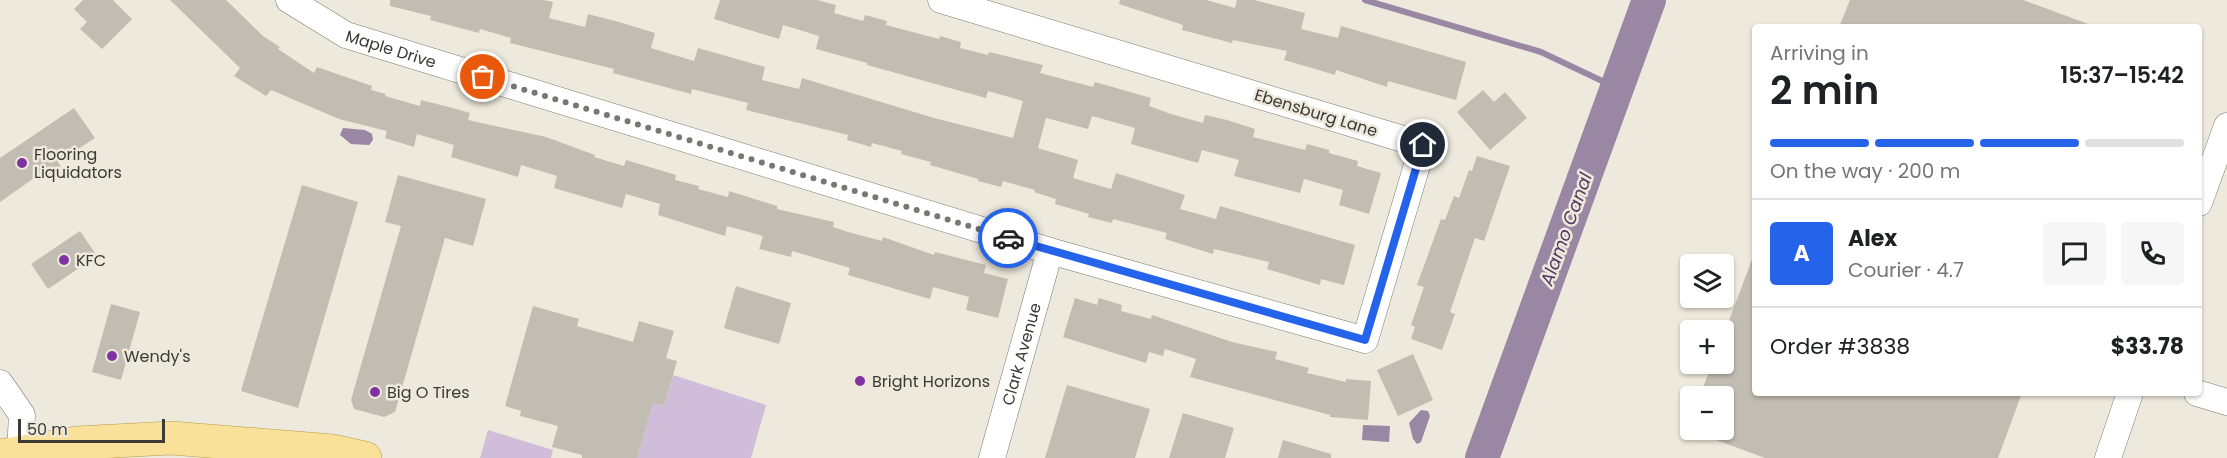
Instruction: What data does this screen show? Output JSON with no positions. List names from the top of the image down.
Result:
{
  "streets": {
    "street": ["Maple Drive", "Ebensburg Lane", "Clark Avenue"]
  },
  "crossings": [
    ["Maple Drive", "Ebensburg Lane"],
    ["Maple Drive", "Clark Avenue"],
    ["Ebensburg Lane", "Clark Avenue"]
  ],
  "water": ["Alamo Canal"],
  "places": [
    "Flooring Liquidators",
    "KFC",
    "Wendy's",
    "Bright Horizons",
    "Big O Tires"
  ],
  "scale_bar": "50 m",
  "page": {
    "heading": ["2 min", "Arriving in", "15:37–15:42"],
    "panel": [
      "Alex",
      "Courier · 4.7",
      "Order #3838",
      "$33.78"
    ],
    "bar": "On the way · 200 m",
    "round": "A",
    "map_buttons": ["+", "−"],
    "scale": "50 m"
  }
}
